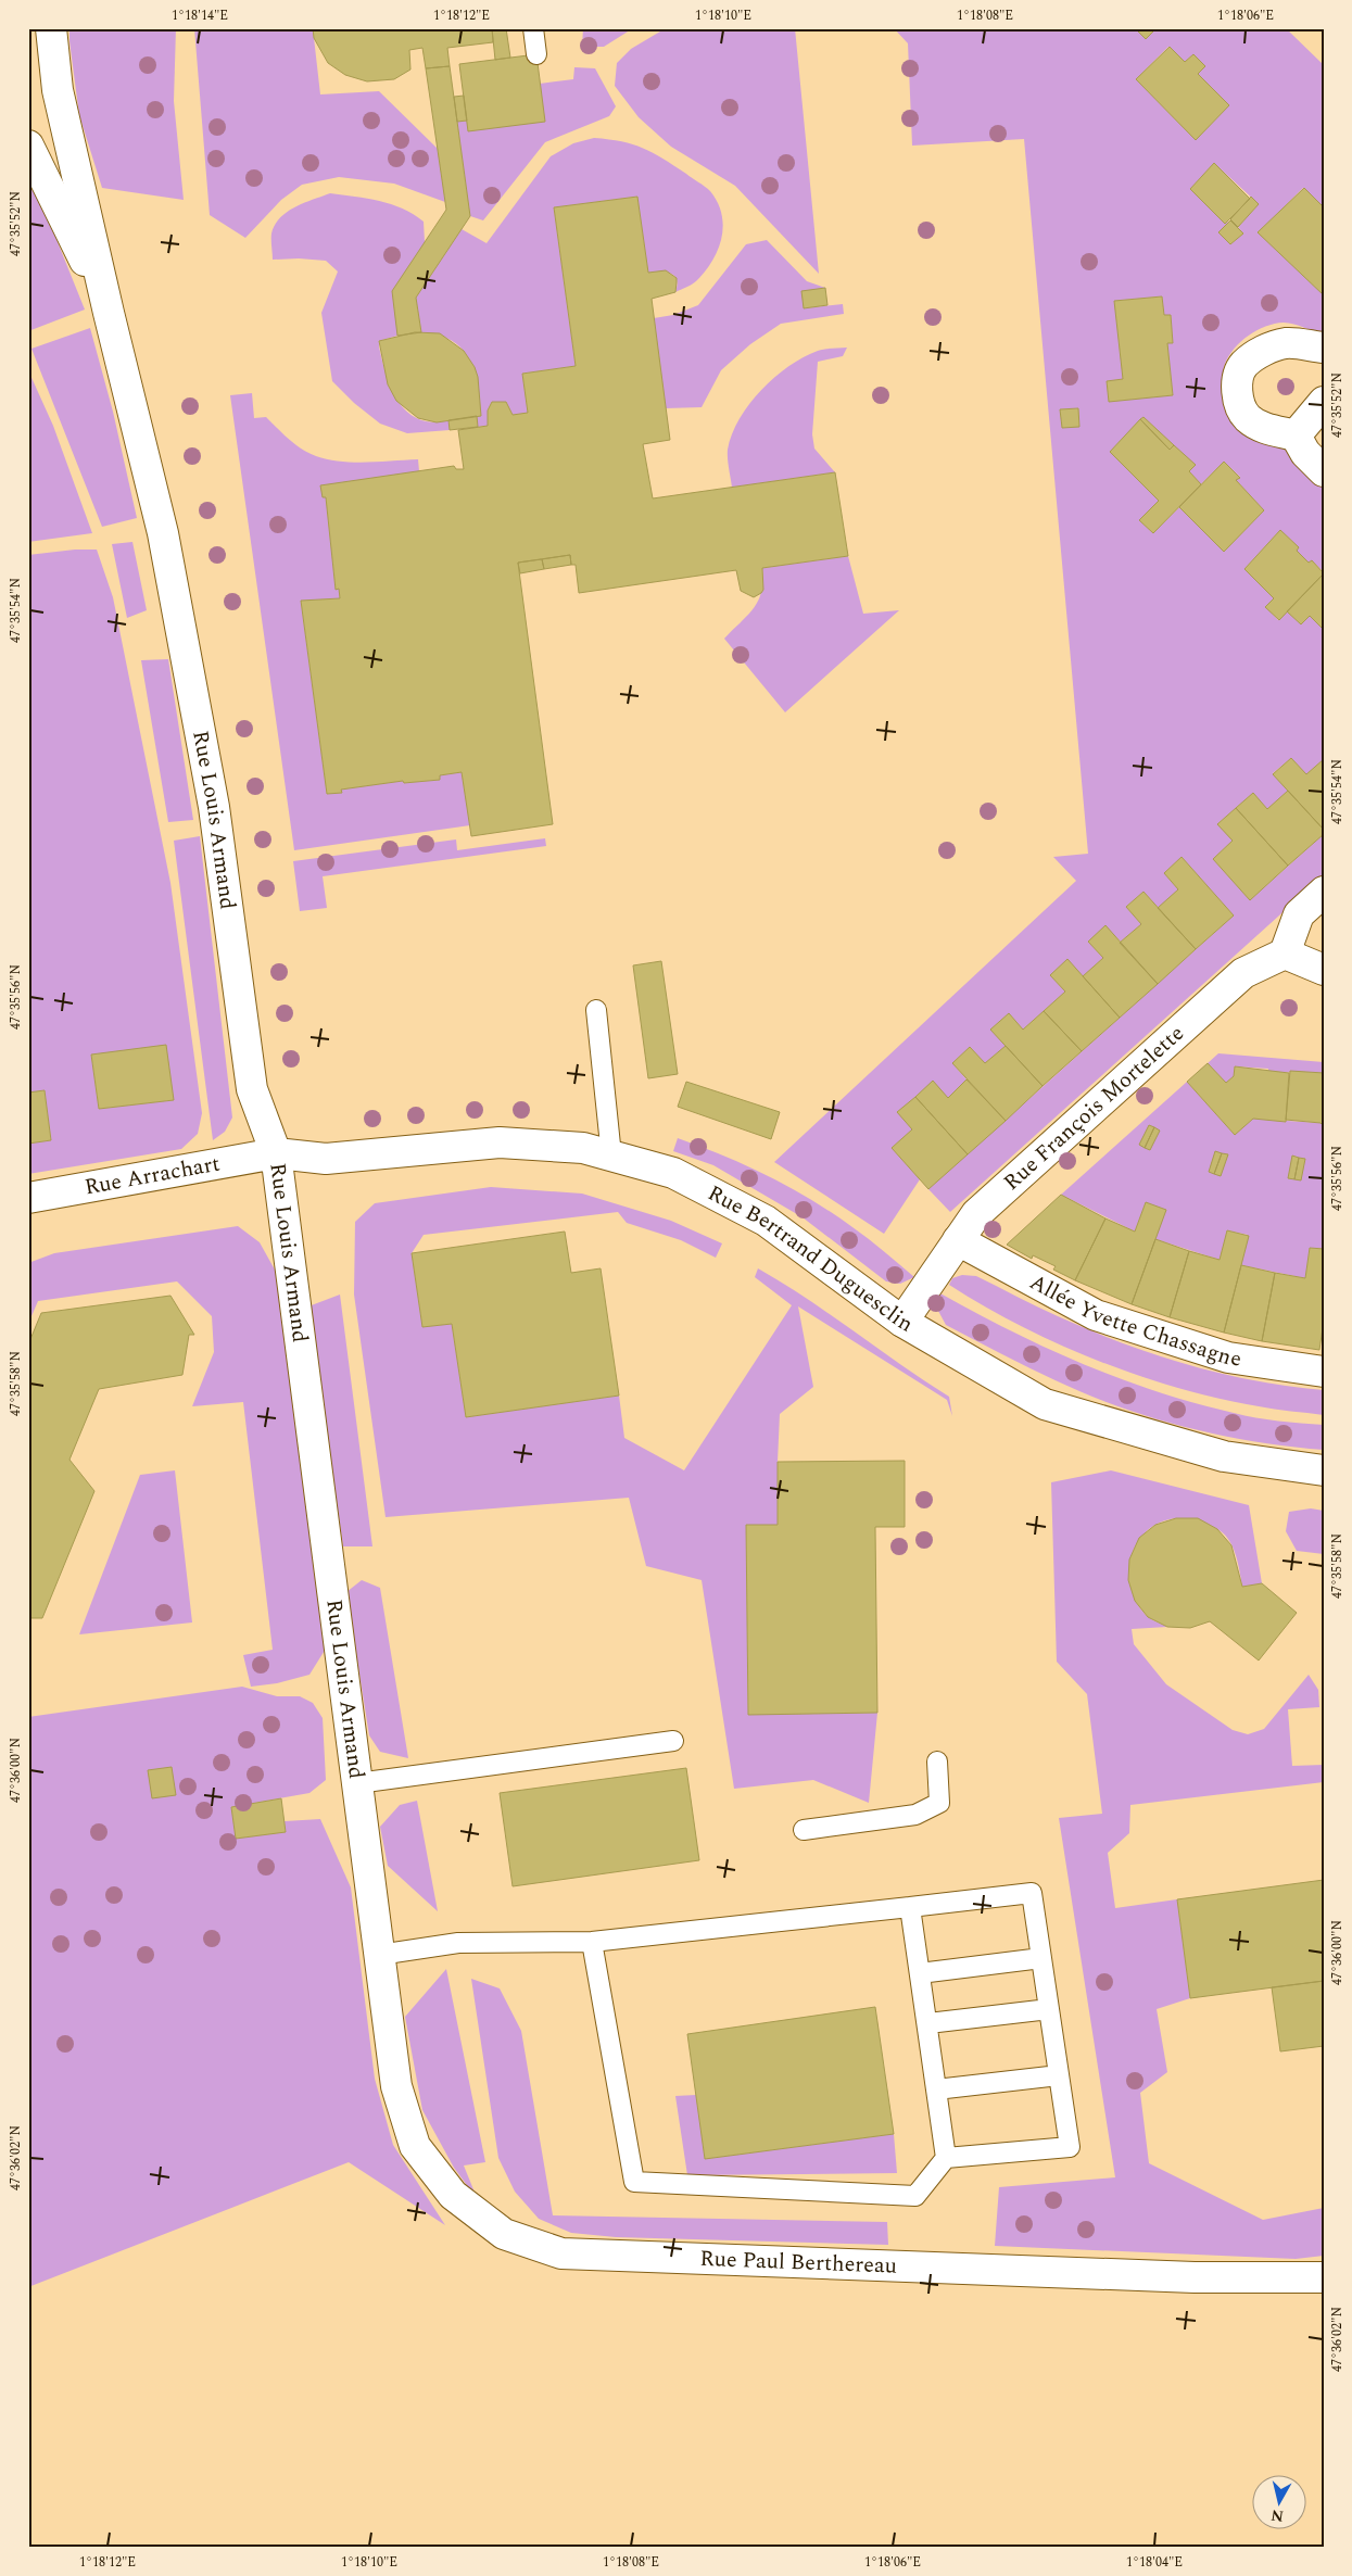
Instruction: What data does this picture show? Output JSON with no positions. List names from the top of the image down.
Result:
{
  "streets": {
    "street": [
      "Rue Louis Armand",
      "Rue François Mortelette",
      "Rue Arrachart",
      "Rue Bertrand Duguesclin",
      "Allée Yvette Chassagne",
      "Rue Paul Berthereau"
    ]
  },
  "crossings": [
    ["Rue Louis Armand", "Rue Arrachart"],
    ["Rue Louis Armand", "Rue Bertrand Duguesclin"],
    ["Rue Louis Armand", "Rue Paul Berthereau"],
    ["Rue François Mortelette", "Rue Bertrand Duguesclin"],
    ["Rue François Mortelette", "Allée Yvette Chassagne"],
    ["Rue Arrachart", "Rue Bertrand Duguesclin"]
  ],
  "north": "bottom",
  "coordinates": [
    "1°18'14\"E",
    "1°18'12\"E",
    "1°18'10\"E",
    "1°18'08\"E",
    "1°18'06\"E",
    "47°35'52\"N",
    "47°35'54\"N",
    "47°35'56\"N",
    "47°35'58\"N",
    "47°36'00\"N",
    "47°36'02\"N",
    "1°18'04\"E"
  ]
}
